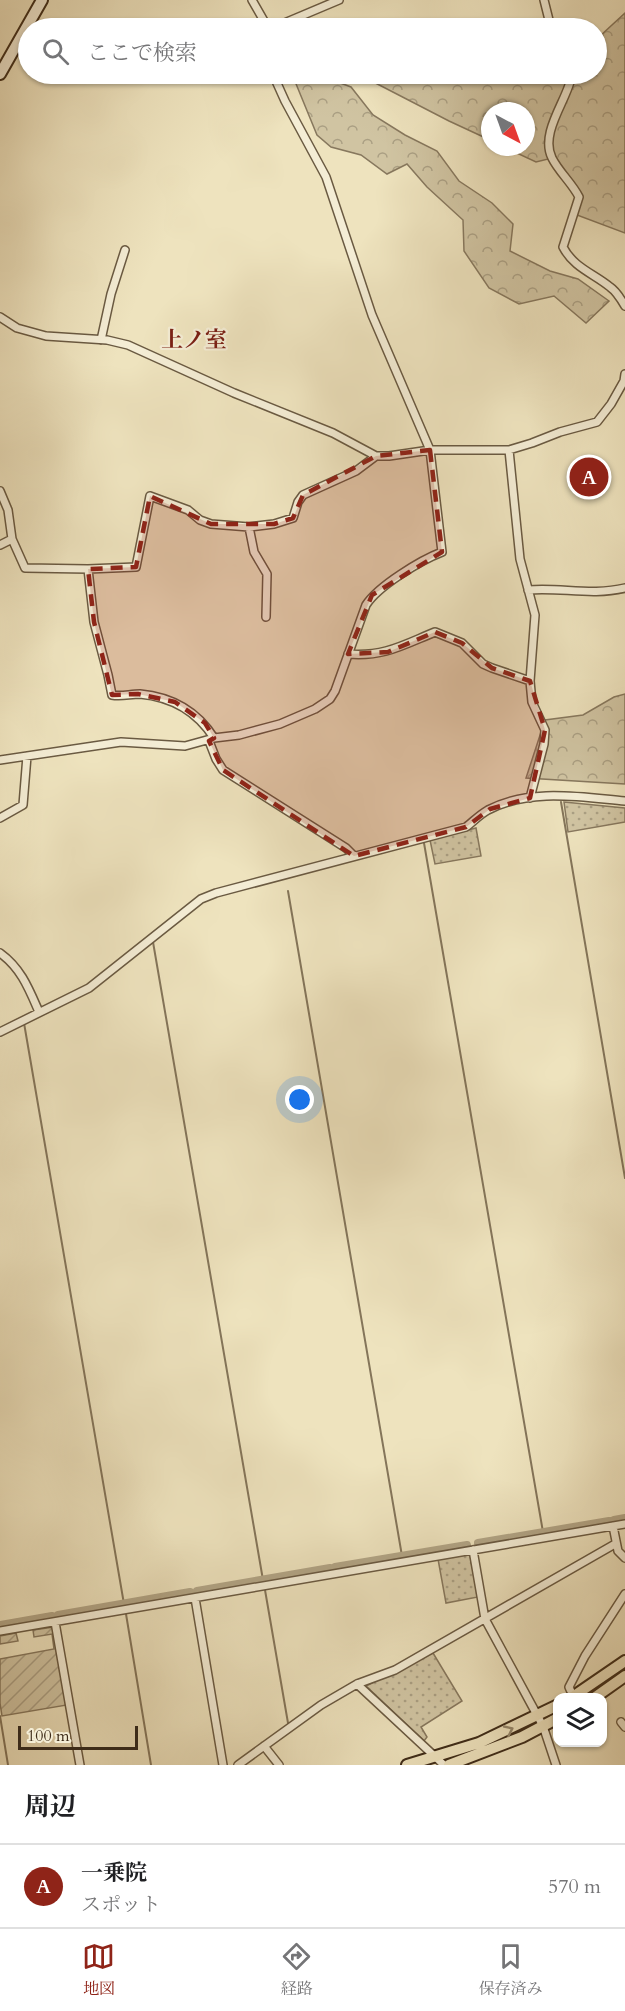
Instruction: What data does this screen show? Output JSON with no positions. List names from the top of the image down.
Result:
{
  "districts": ["上ノ室"],
  "scale_bar": "100 m",
  "north": "bottom right",
  "page": {
    "search": "ここで検索",
    "pins": "A",
    "scale": "100 m",
    "heading": "周辺",
    "list": [
      {
        "mark": "A",
        "name": "一乗院",
        "note": "スポット",
        "value": "570 m"
      }
    ],
    "nav": ["地図", "経路", "保存済み"]
  }
}
